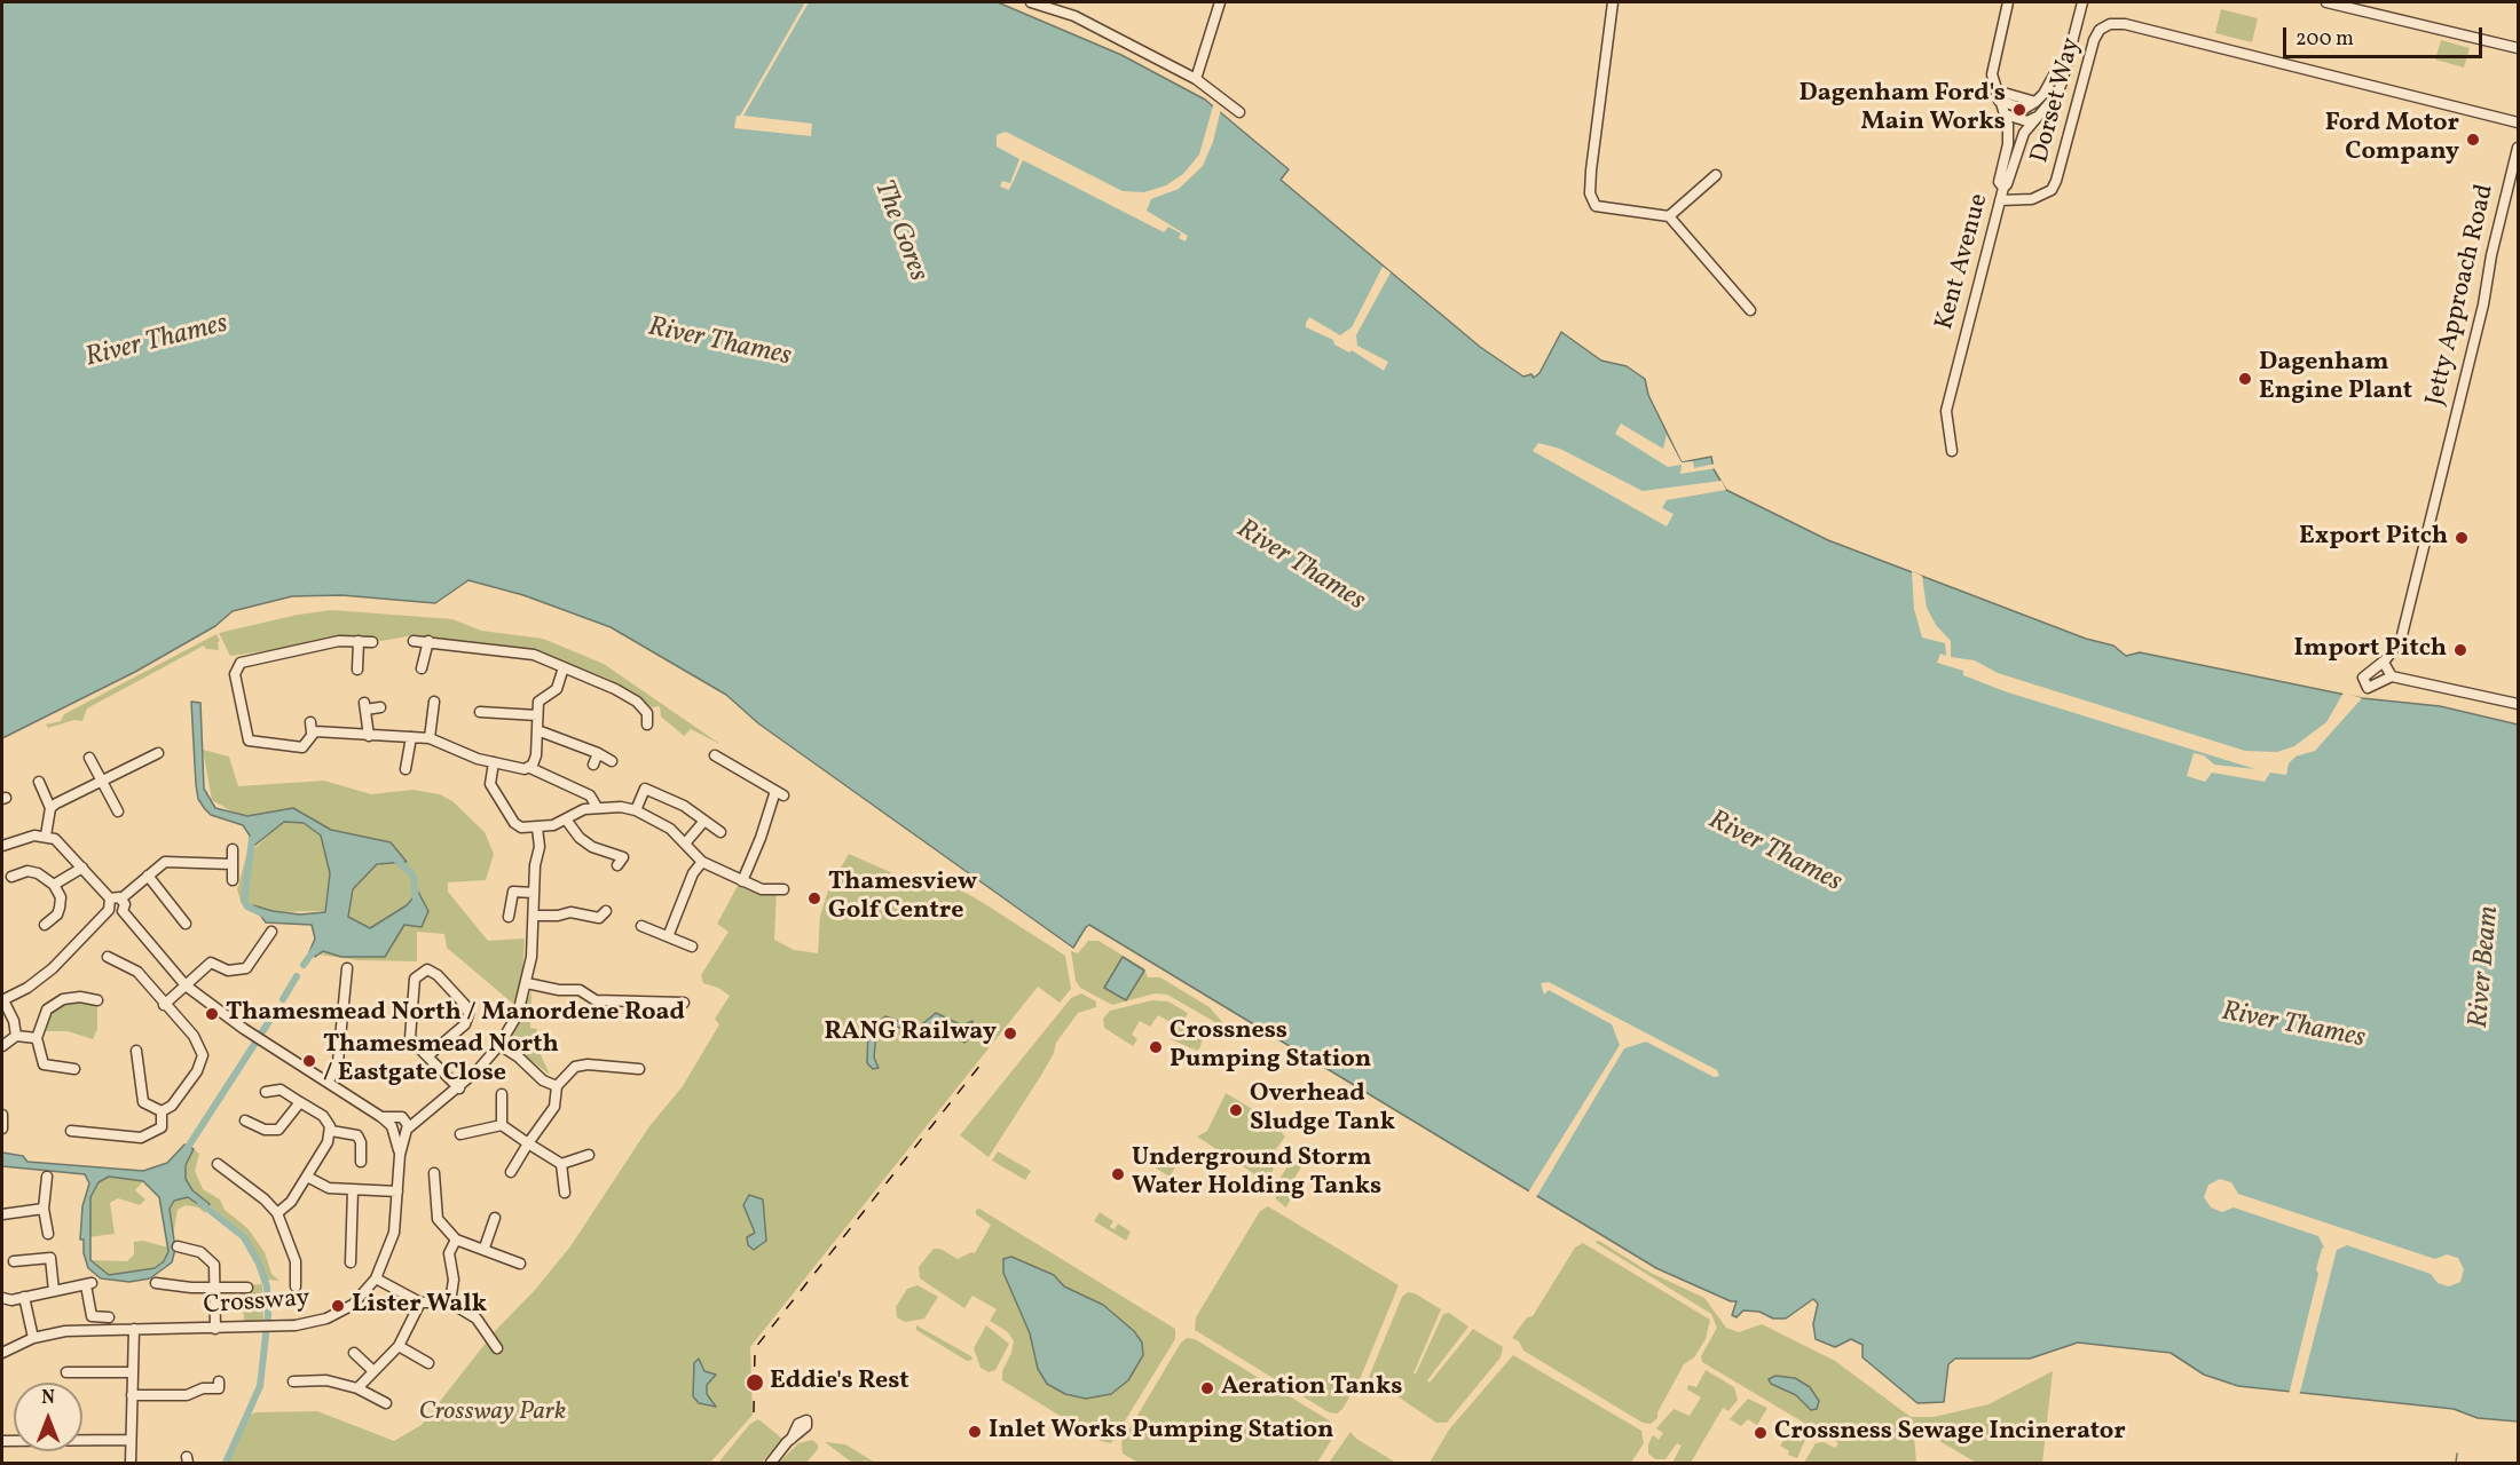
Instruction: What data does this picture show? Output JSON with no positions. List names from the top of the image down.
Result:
{
  "streets": {
    "street": [
      "Dorset Way",
      "Kent Avenue",
      "Jetty Approach Road",
      "Crossway"
    ]
  },
  "crossings": [
    ["Dorset Way", "Kent Avenue"]
  ],
  "water": ["The Gores", "River Thames", "River Beam"],
  "parks": ["Crossway Park"],
  "places": [
    "Dagenham Ford's Main Works",
    "Ford Motor Company",
    "Dagenham Engine Plant",
    "Export Pitch",
    "Import Pitch",
    "Thamesview Golf Centre",
    "Thamesmead North / Manordene Road",
    "RANG Railway",
    "Crossness Pumping Station",
    "Thamesmead North / Eastgate Close",
    "Overhead Sludge Tank",
    "Underground Storm Water Holding Tanks",
    "Lister Walk",
    "Eddie's Rest",
    "Aeration Tanks",
    "Inlet Works Pumping Station",
    "Crossness Sewage Incinerator"
  ],
  "scale_bar": "200 m",
  "north": "top"
}
